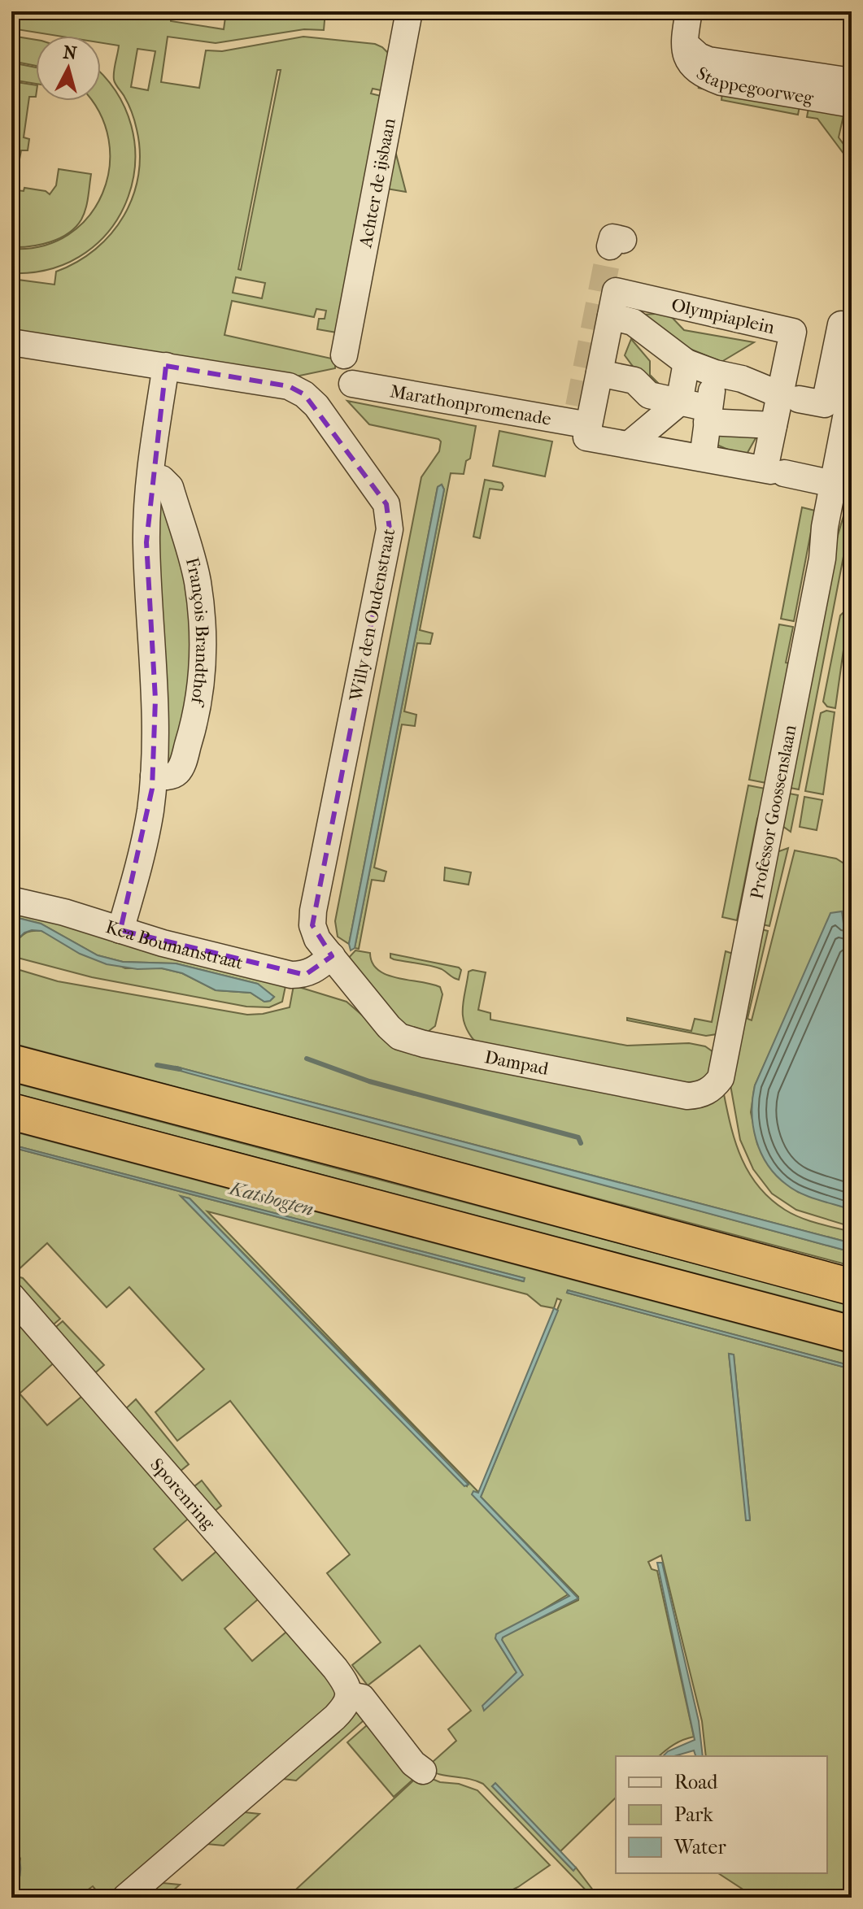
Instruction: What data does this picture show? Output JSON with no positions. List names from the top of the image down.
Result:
{
  "streets": {
    "street": [
      "Stappegoorweg",
      "Achter de ijsbaan",
      "Olympiaplein",
      "Marathonpromenade",
      "Willy den Oudenstraat",
      "François Brandthof",
      "Professor Goossenslaan",
      "Kea Boumanstraat",
      "Dampad",
      "Sporenring"
    ]
  },
  "crossings": [
    ["Olympiaplein", "Marathonpromenade"],
    ["Willy den Oudenstraat", "Kea Boumanstraat"],
    ["Willy den Oudenstraat", "Dampad"],
    ["Professor Goossenslaan", "Dampad"],
    ["Kea Boumanstraat", "Dampad"]
  ],
  "water": ["Katsbogten"],
  "legend": ["Road", "Park", "Water"],
  "north": "top"
}
